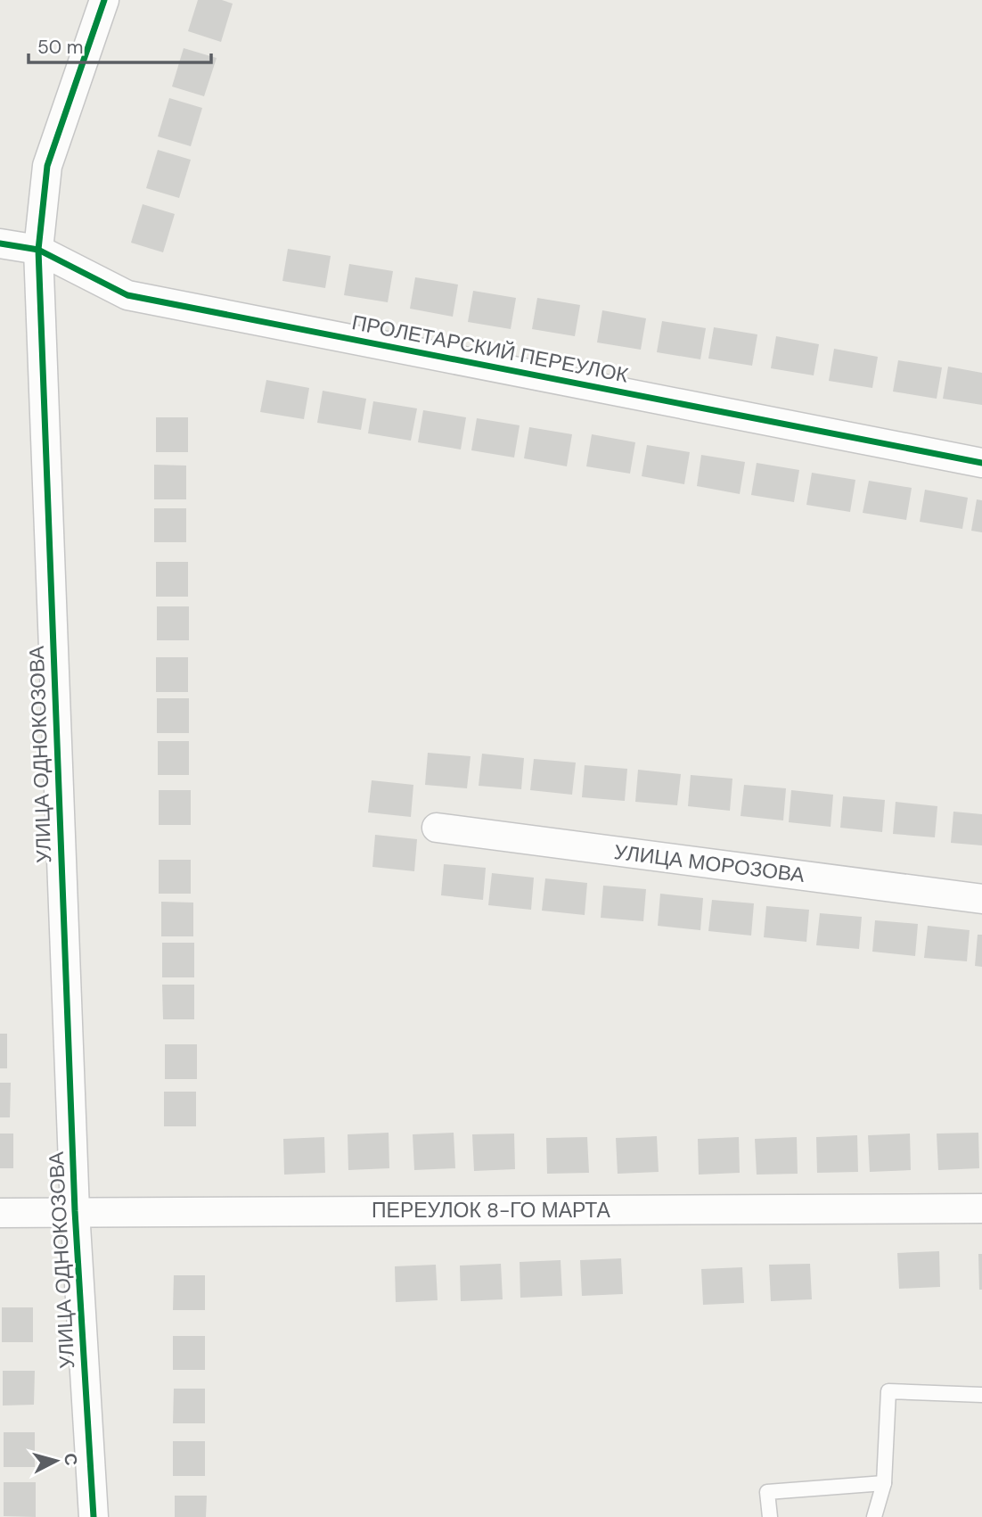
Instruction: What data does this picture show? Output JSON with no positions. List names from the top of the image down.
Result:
{
  "streets": {
    "street": [
      "ПРОЛЕТАРСКИЙ ПЕРЕУЛОК",
      "УЛИЦА ОДНОКОЗОВА",
      "УЛИЦА МОРОЗОВА",
      "ПЕРЕУЛОК 8-ГО МАРТА"
    ]
  },
  "crossings": [
    ["ПРОЛЕТАРСКИЙ ПЕРЕУЛОК", "УЛИЦА ОДНОКОЗОВА"],
    ["УЛИЦА ОДНОКОЗОВА", "ПЕРЕУЛОК 8-ГО МАРТА"]
  ],
  "scale_bar": "50 m",
  "north": "right"
}
